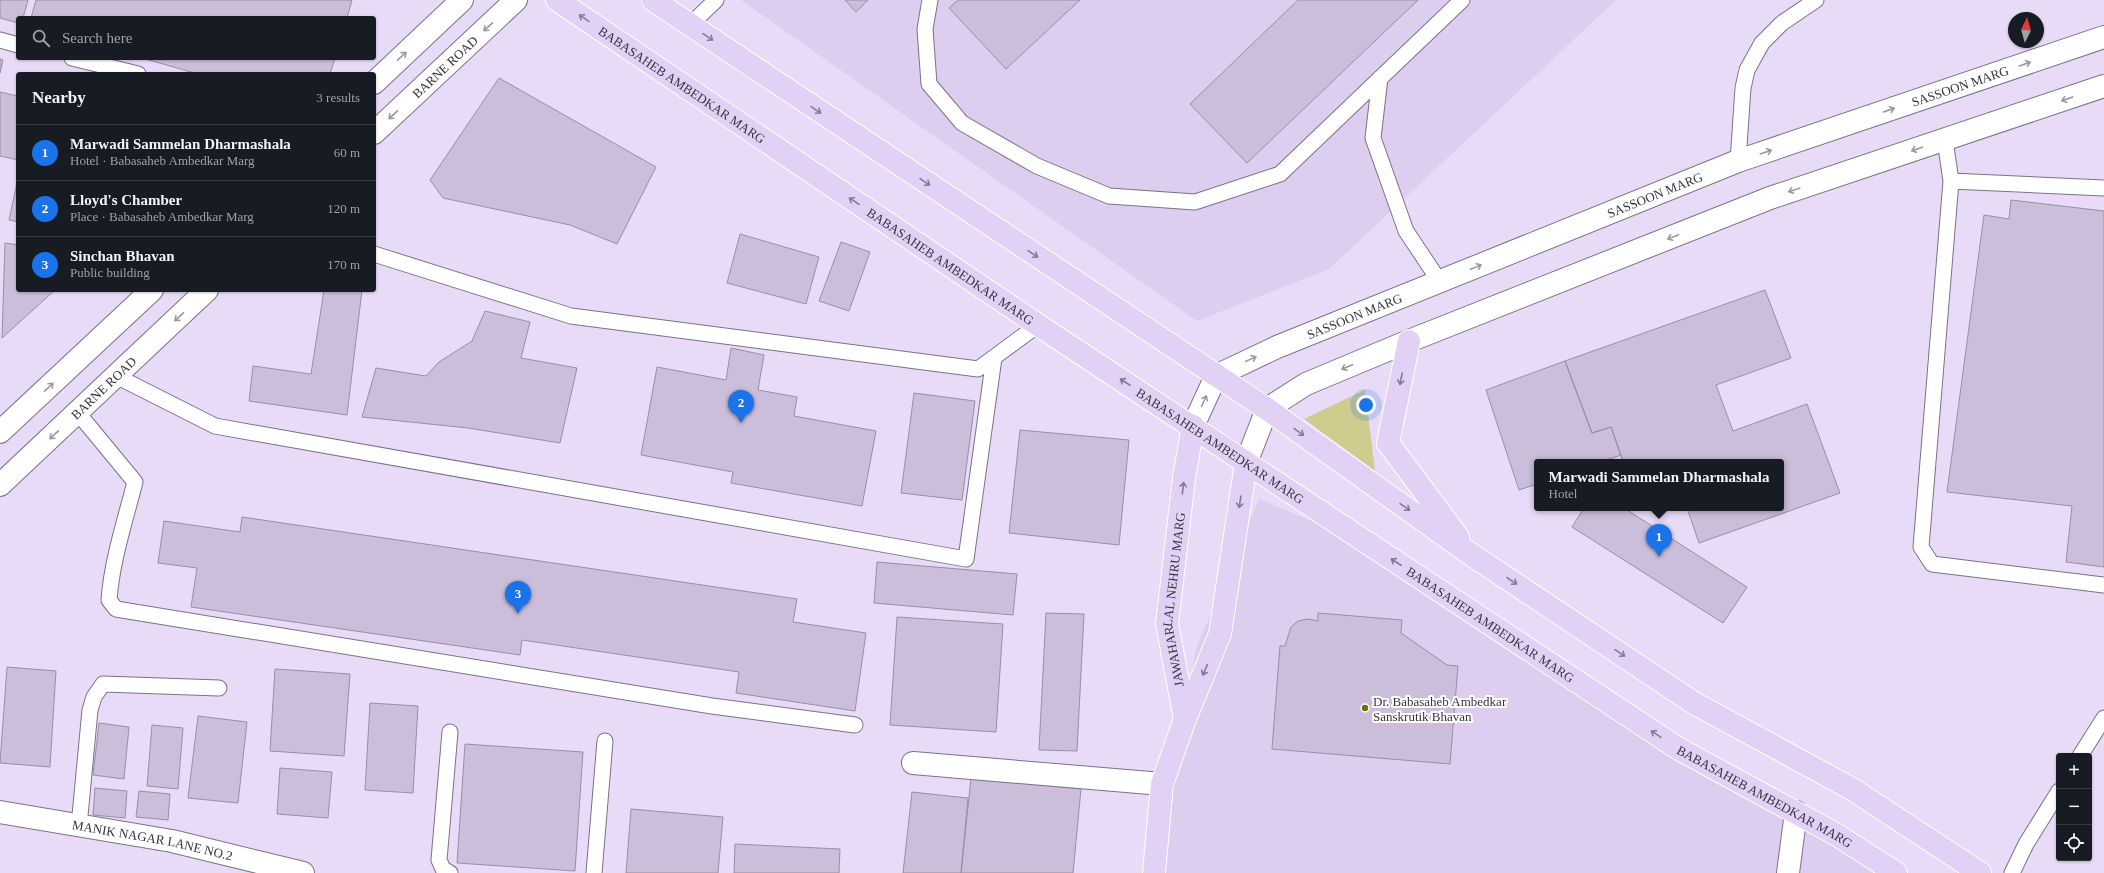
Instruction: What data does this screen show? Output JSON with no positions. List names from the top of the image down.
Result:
{
  "streets": {
    "main road": [
      "BARNE ROAD",
      "BABASAHEB AMBEDKAR MARG",
      "SASSOON MARG",
      "JAWAHARLAL NEHRU MARG",
      "MANIK NAGAR LANE NO.2"
    ]
  },
  "crossings": [
    ["BABASAHEB AMBEDKAR MARG", "JAWAHARLAL NEHRU MARG"],
    ["SASSOON MARG", "JAWAHARLAL NEHRU MARG"]
  ],
  "places": ["Dr. Babasaheb Ambedkar Sanskrutik Bhavan"],
  "north": "top",
  "page": {
    "search": "Search here",
    "heading": ["Nearby", "3 results"],
    "list": [
      {
        "mark": "1",
        "name": "Marwadi Sammelan Dharmashala",
        "note": "Hotel · Babasaheb Ambedkar Marg",
        "value": "60 m"
      },
      {
        "mark": "2",
        "name": "Lloyd's Chamber",
        "note": "Place · Babasaheb Ambedkar Marg",
        "value": "120 m"
      },
      {
        "mark": "3",
        "name": "Sinchan Bhavan",
        "note": "Public building",
        "value": "170 m"
      }
    ],
    "pins": ["2", "1", "3"],
    "popup": ["Marwadi Sammelan Dharmashala", "Hotel"],
    "map_buttons": ["+", "−"]
  }
}
